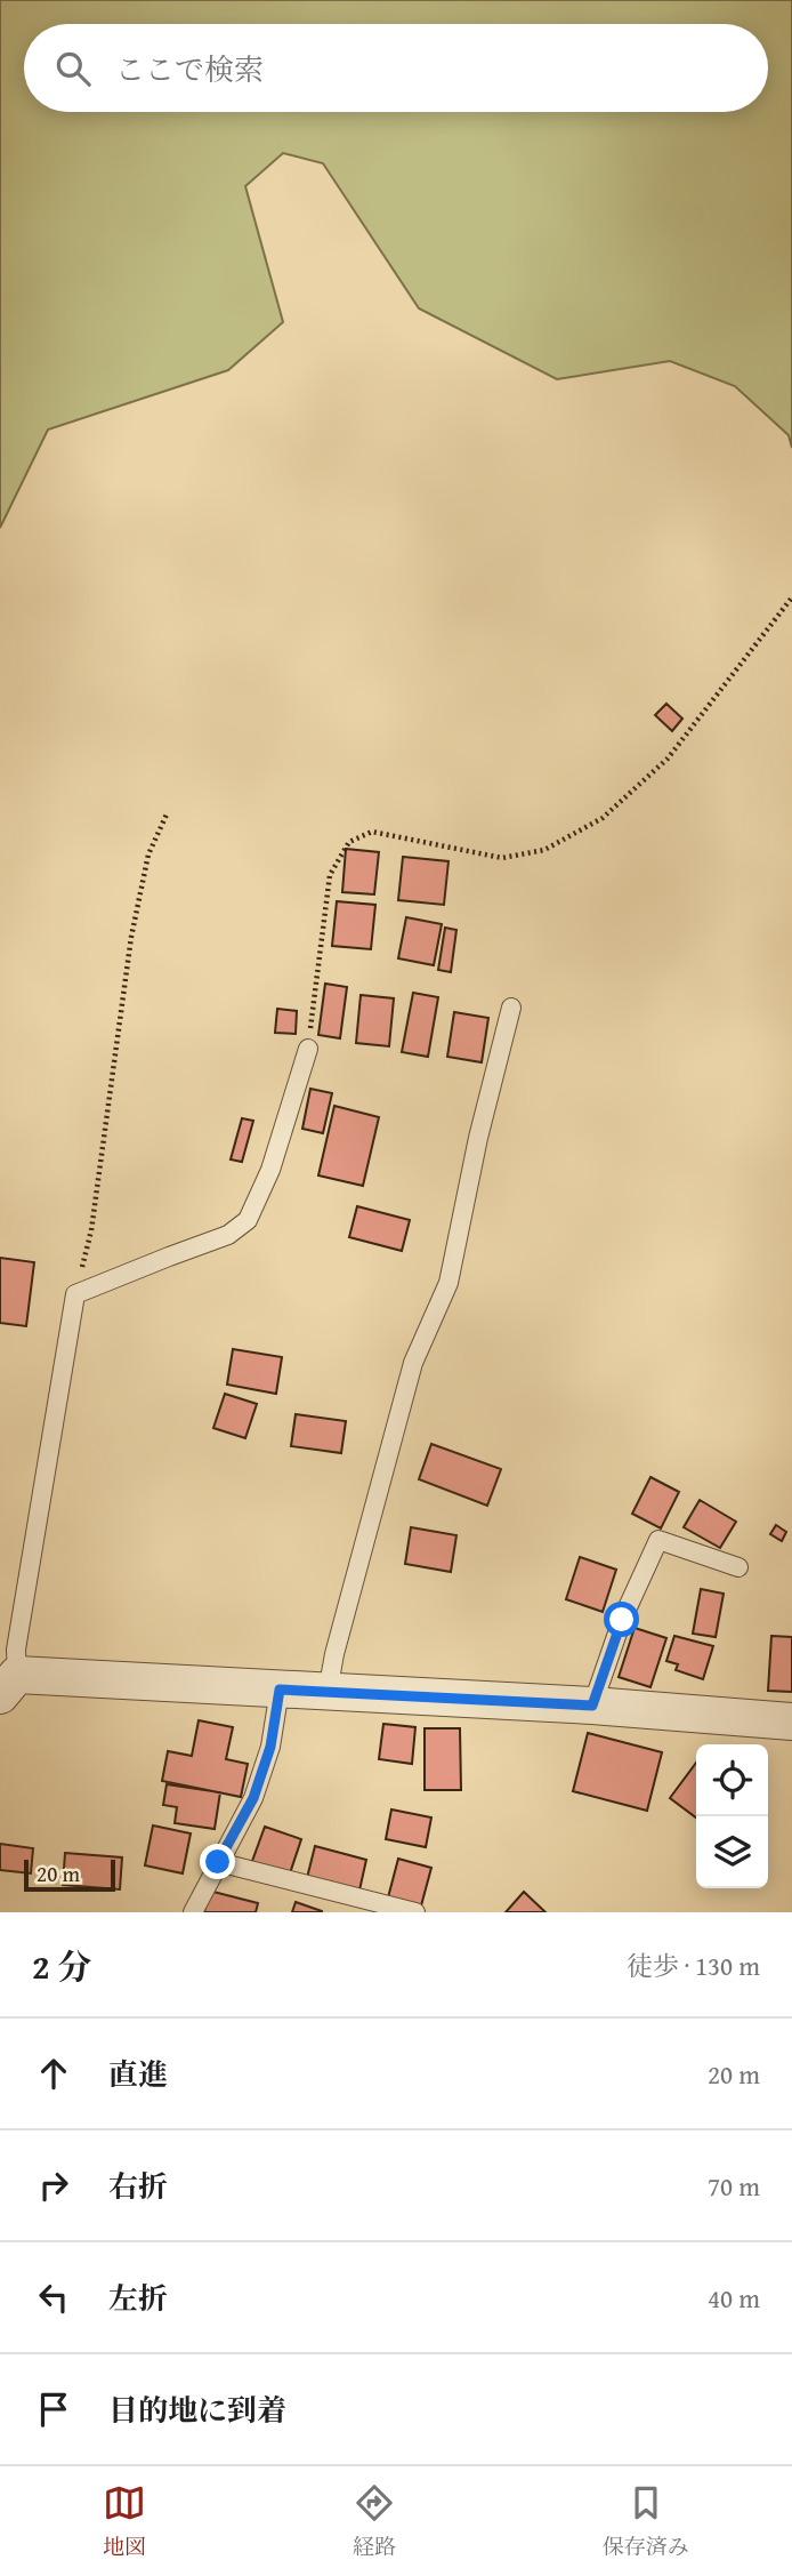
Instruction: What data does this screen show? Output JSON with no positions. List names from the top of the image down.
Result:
{
  "scale_bar": "20 m",
  "page": {
    "search": "ここで検索",
    "scale": "20 m",
    "heading": ["2 分", "徒歩 · 130 m"],
    "list": [
      ["直進", "20 m"],
      ["右折", "70 m"],
      ["左折", "40 m"],
      "目的地に到着"
    ],
    "nav": ["地図", "経路", "保存済み"]
  }
}
